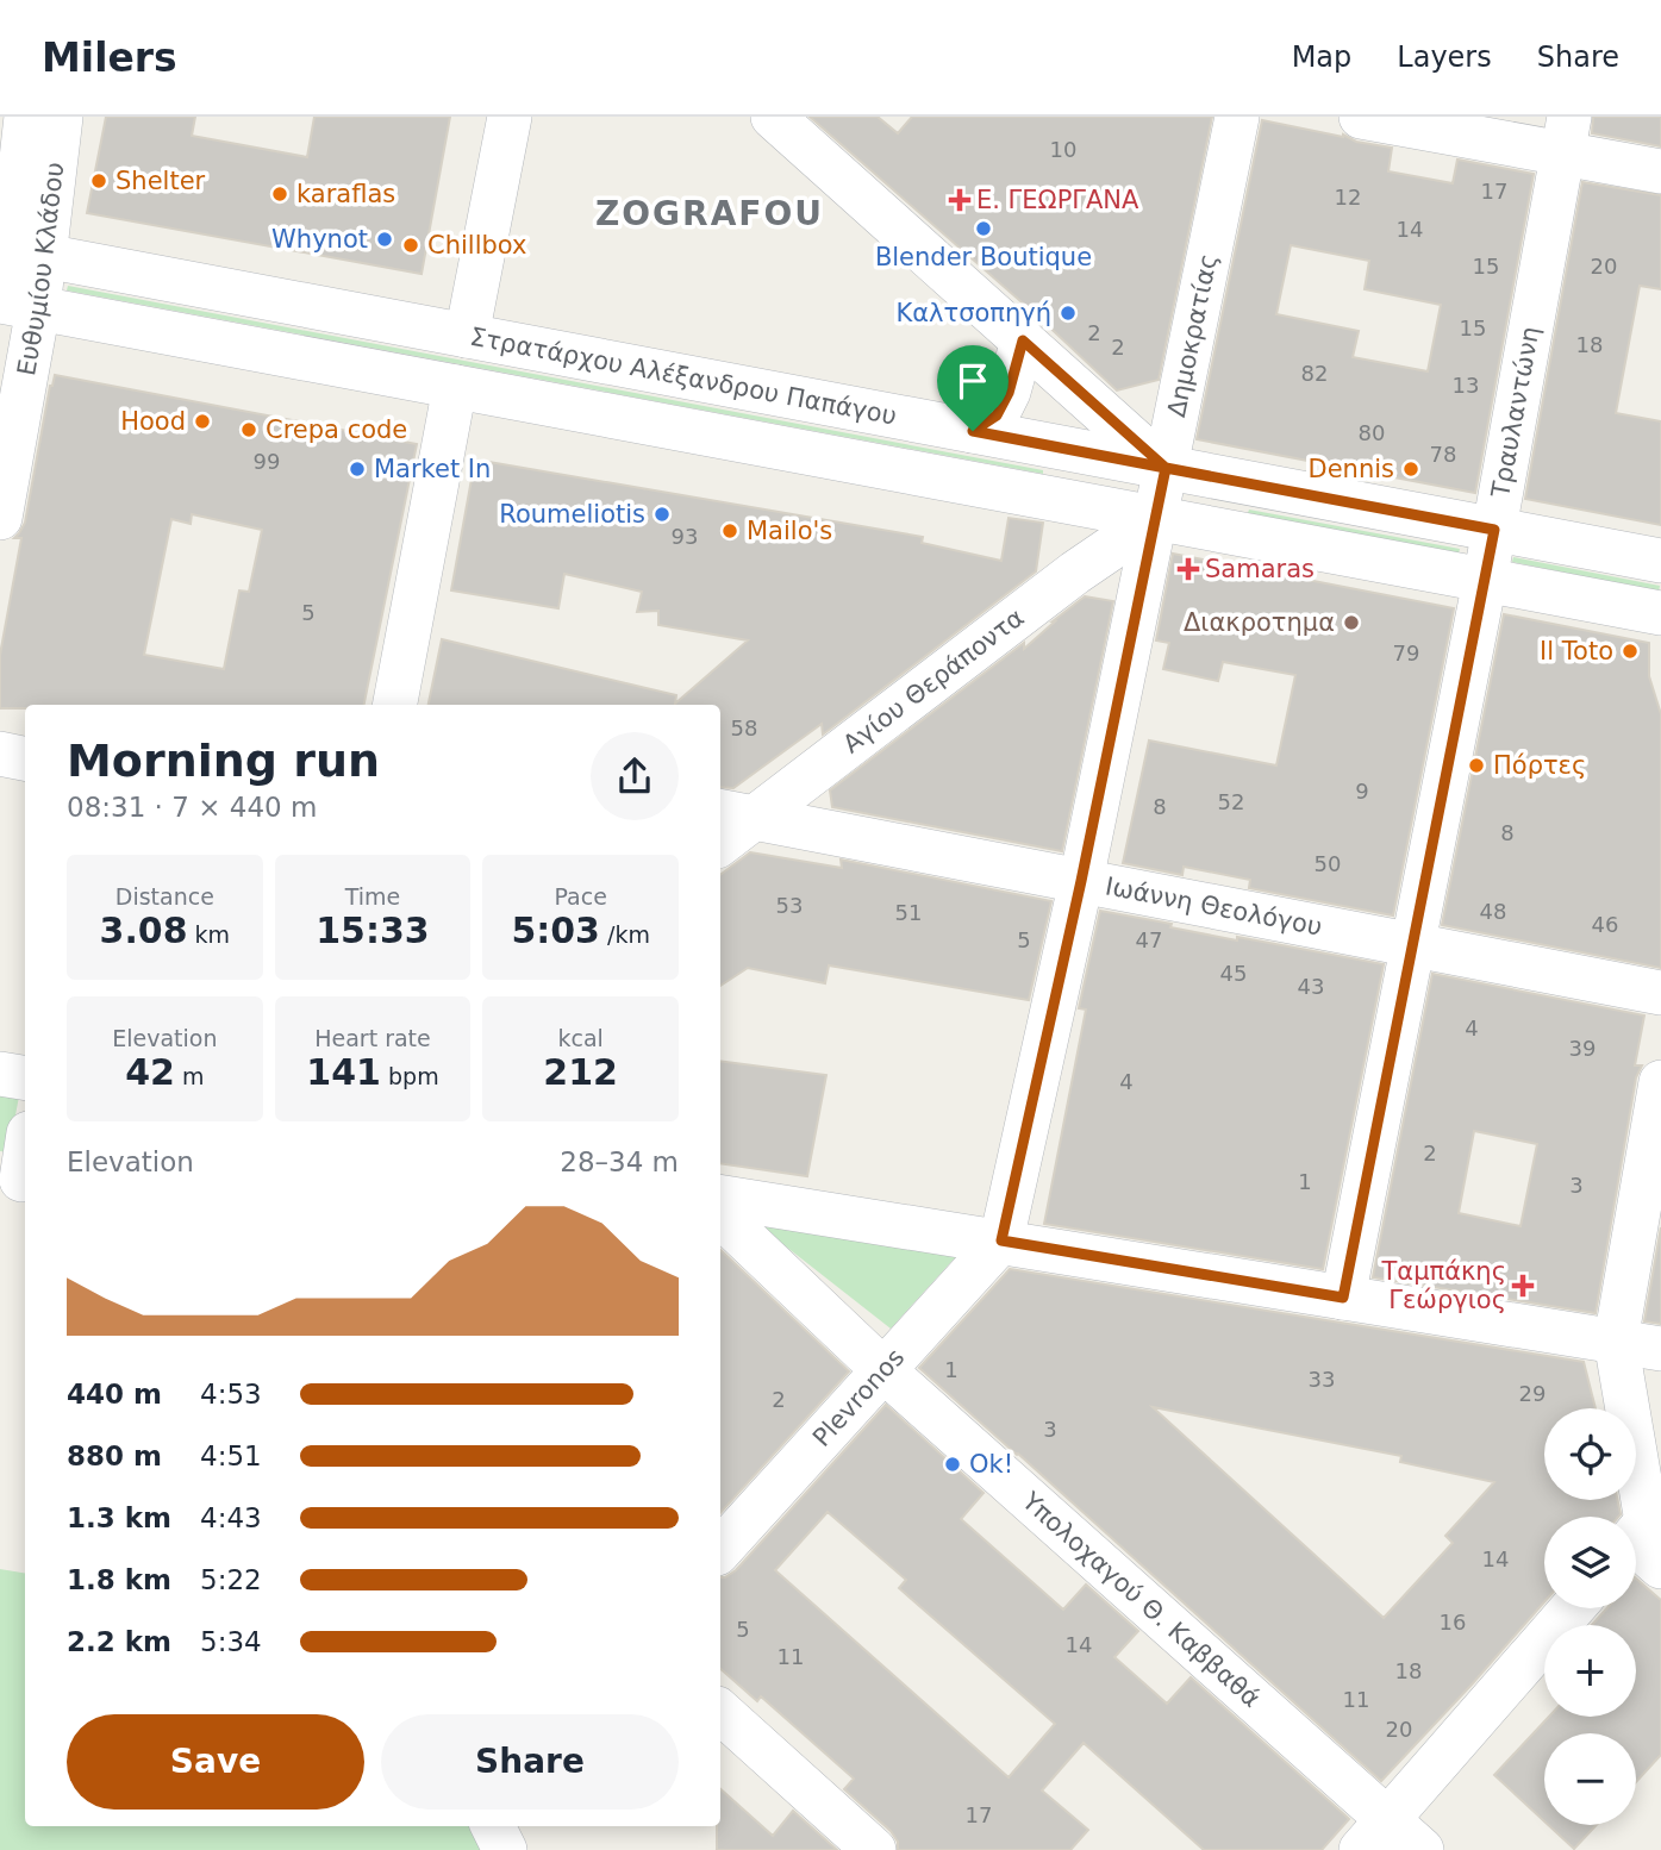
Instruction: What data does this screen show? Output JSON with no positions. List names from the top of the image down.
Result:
{
  "streets": {
    "street": [
      "Ευθυμίου Κλάδου",
      "Δημοκρατίας",
      "Στρατάρχου Αλέξανδρου Παπάγου",
      "Τραυλαντώνη",
      "Αγίου Θεράποντα",
      "Ιωάννη Θεολόγου",
      "Plevronos",
      "Υπολοχαγού Θ. Καββαθά"
    ]
  },
  "crossings": [
    ["Ευθυμίου Κλάδου", "Στρατάρχου Αλέξανδρου Παπάγου"],
    ["Δημοκρατίας", "Στρατάρχου Αλέξανδρου Παπάγου"],
    ["Δημοκρατίας", "Αγίου Θεράποντα"],
    ["Δημοκρατίας", "Ιωάννη Θεολόγου"],
    ["Δημοκρατίας", "Plevronos"],
    ["Στρατάρχου Αλέξανδρου Παπάγου", "Τραυλαντώνη"],
    ["Στρατάρχου Αλέξανδρου Παπάγου", "Αγίου Θεράποντα"],
    ["Τραυλαντώνη", "Ιωάννη Θεολόγου"],
    ["Αγίου Θεράποντα", "Ιωάννη Θεολόγου"],
    ["Plevronos", "Υπολοχαγού Θ. Καββαθά"]
  ],
  "districts": ["ZOGRAFOU"],
  "places": {
    "other": [
      "Shelter",
      "karaflas",
      "Blender Boutique",
      "Whynot",
      "Chillbox",
      "Καλτσοπηγή",
      "Hood",
      "Crepa code",
      "Market In",
      "Dennis",
      "Roumeliotis",
      "Mailo's",
      "Διακροτημα",
      "Il Toto",
      "Πόρτες",
      "Ok!"
    ],
    "health": ["Ε. ΓΕΩΡΓΑΝΑ", "Samaras", "Ταμπάκης Γεώργιος"]
  },
  "house_numbers": [
    "10",
    "17",
    "12",
    "14",
    "15",
    "20",
    "15",
    "2",
    "18",
    "2",
    "82",
    "13",
    "80",
    "78",
    "99",
    "93",
    "5",
    "79",
    "58",
    "9",
    "52",
    "8",
    "8",
    "50",
    "53",
    "48",
    "51",
    "46",
    "5",
    "47",
    "45",
    "43",
    "4",
    "39",
    "4",
    "2",
    "1",
    "3",
    "1",
    "33",
    "29",
    "2",
    "3",
    "14",
    "16",
    "5",
    "14",
    "11",
    "18",
    "11",
    "20",
    "17"
  ],
  "page": {
    "header": "Milers",
    "nav": ["Map", "Layers", "Share"],
    "heading": ["Morning run", "08:31 · 7 × 440 m"],
    "stats": [
      ["Distance", "3.08 km"],
      ["Time", "15:33"],
      ["Pace", "5:03 /km"],
      ["Elevation", "42 m"],
      ["Heart rate", "141 bpm"],
      ["kcal", "212"]
    ],
    "chart": ["Elevation", "28–34 m"],
    "list": [
      {
        "name": "440 m",
        "note": "4:53"
      },
      {
        "name": "880 m",
        "note": "4:51"
      },
      {
        "name": "1.3 km",
        "note": "4:43"
      },
      {
        "name": "1.8 km",
        "note": "5:22"
      },
      {
        "name": "2.2 km",
        "note": "5:34"
      }
    ],
    "map_buttons": ["+", "−"],
    "buttons": ["Save", "Share"]
  }
}
